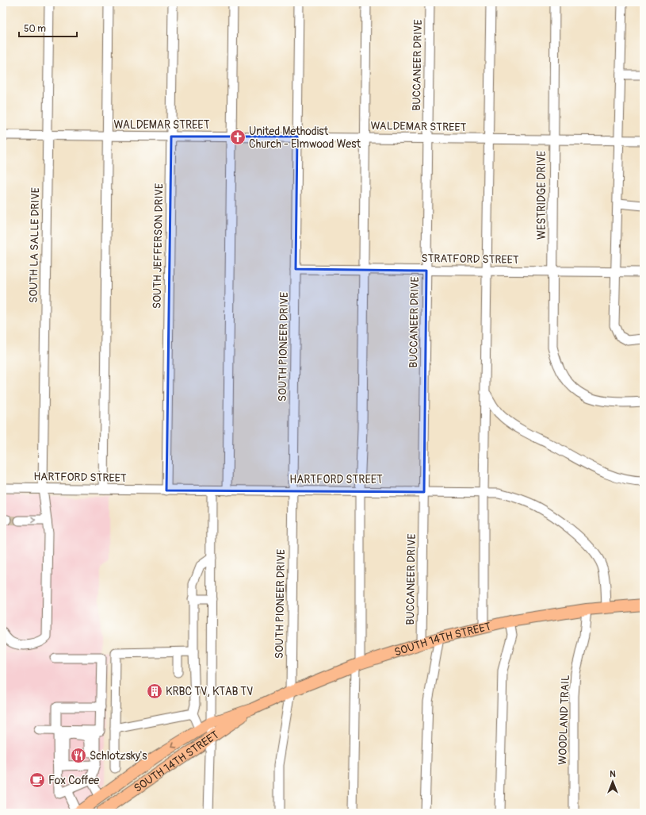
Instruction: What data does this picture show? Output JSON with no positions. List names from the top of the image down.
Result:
{
  "streets": {
    "main road": ["SOUTH 14TH STREET"],
    "street": [
      "BUCCANEER DRIVE",
      "WALDEMAR STREET",
      "WESTRIDGE DRIVE",
      "SOUTH LA SALLE DRIVE",
      "SOUTH JEFFERSON DRIVE",
      "STRATFORD STREET",
      "SOUTH PIONEER DRIVE",
      "HARTFORD STREET",
      "WOODLAND TRAIL"
    ]
  },
  "crossings": [
    ["BUCCANEER DRIVE", "WALDEMAR STREET"],
    ["BUCCANEER DRIVE", "STRATFORD STREET"],
    ["BUCCANEER DRIVE", "HARTFORD STREET"],
    ["BUCCANEER DRIVE", "SOUTH 14TH STREET"],
    ["WALDEMAR STREET", "WESTRIDGE DRIVE"],
    ["WALDEMAR STREET", "SOUTH LA SALLE DRIVE"],
    ["WALDEMAR STREET", "SOUTH JEFFERSON DRIVE"],
    ["WALDEMAR STREET", "SOUTH PIONEER DRIVE"],
    ["WESTRIDGE DRIVE", "STRATFORD STREET"],
    ["SOUTH LA SALLE DRIVE", "HARTFORD STREET"],
    ["SOUTH JEFFERSON DRIVE", "HARTFORD STREET"],
    ["STRATFORD STREET", "SOUTH PIONEER DRIVE"],
    ["SOUTH PIONEER DRIVE", "HARTFORD STREET"],
    ["SOUTH PIONEER DRIVE", "SOUTH 14TH STREET"],
    ["HARTFORD STREET", "SOUTH 14TH STREET"],
    ["SOUTH 14TH STREET", "WOODLAND TRAIL"]
  ],
  "places": {
    "church": ["United Methodist Church - Elmwood West"],
    "building": ["KRBC TV, KTAB TV"],
    "restaurant": ["Schlotzsky's"],
    "cafe": ["Fox Coffee"]
  },
  "scale_bar": "50 m",
  "north": "top"
}
